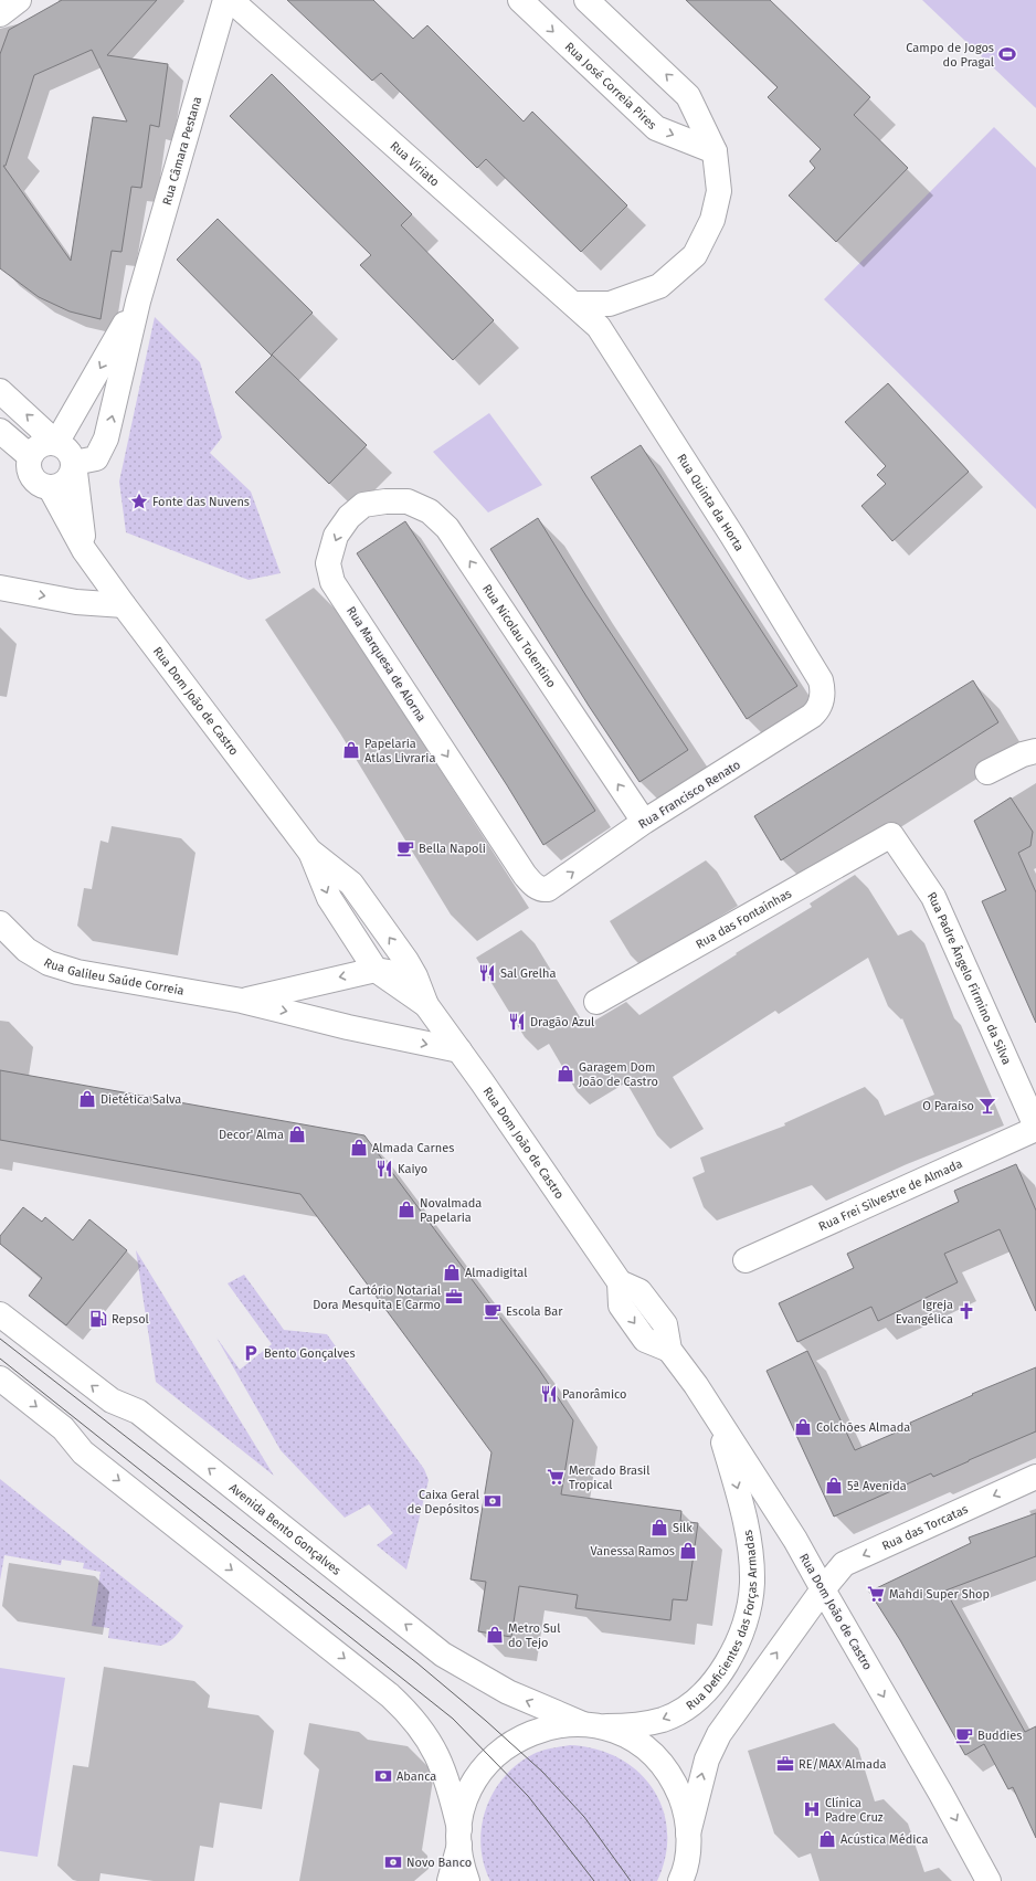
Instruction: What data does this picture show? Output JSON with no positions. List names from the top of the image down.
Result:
{
  "streets": {
    "street": [
      "Rua José Correia Pires",
      "Rua Câmara Pestana",
      "Rua Viriato",
      "Rua Quinta da Horta",
      "Rua Nicolau Tolentino",
      "Rua Marquesa de Alorna",
      "Rua Dom João de Castro",
      "Rua Francisco Renato",
      "Rua das Fontaínhas",
      "Rua Galileu Saúde Correia",
      "Rua Padre Ângelo Firmino da Silva",
      "Rua Frei Silvestre de Almada",
      "Rua das Torcatas",
      "Avenida Bento Gonçalves",
      "Rua Deficientes das Forças Armadas"
    ]
  },
  "crossings": [
    ["Rua Câmara Pestana", "Rua Dom João de Castro"],
    ["Rua Viriato", "Rua Quinta da Horta"],
    ["Rua Quinta da Horta", "Rua Francisco Renato"],
    ["Rua Nicolau Tolentino", "Rua Marquesa de Alorna"],
    ["Rua Nicolau Tolentino", "Rua Francisco Renato"],
    ["Rua Marquesa de Alorna", "Rua Francisco Renato"],
    ["Rua Dom João de Castro", "Rua Galileu Saúde Correia"],
    ["Rua Dom João de Castro", "Rua das Torcatas"],
    ["Rua Dom João de Castro", "Rua Deficientes das Forças Armadas"],
    ["Rua das Fontaínhas", "Rua Padre Ângelo Firmino da Silva"],
    ["Rua Padre Ângelo Firmino da Silva", "Rua Frei Silvestre de Almada"],
    ["Avenida Bento Gonçalves", "Rua Deficientes das Forças Armadas"]
  ],
  "one_way": ["Rua Nicolau Tolentino", "Rua Marquesa de Alorna", "Rua das Torcatas"],
  "places": {
    "sports": ["Campo de Jogos do Pragal"],
    "place": ["Fonte das Nuvens"],
    "shop": [
      "Papelaria Atlas Livraria",
      "Garagem Dom João de Castro",
      "Dietética Salva",
      "Decor' Alma",
      "Almada Carnes",
      "Novalmada Papelaria",
      "Almadigital",
      "Colchões Almada",
      "5ª Avenida",
      "Silk",
      "Vanessa Ramos",
      "Metro Sul do Tejo",
      "Acústica Médica"
    ],
    "cafe": ["Bella Napoli", "Escola Bar", "Buddies"],
    "restaurant": [
      "Sal Grelha",
      "Dragão Azul",
      "Kaiyo",
      "Panorâmico"
    ],
    "bar": ["O Paraiso"],
    "office": ["Cartório Notarial Dora Mesquita E Carmo", "RE/MAX Almada"],
    "church": ["Igreja Evangélica"],
    "fuel station": ["Repsol"],
    "parking": ["Bento Gonçalves"],
    "supermarket": ["Mercado Brasil Tropical", "Mahdi Super Shop"],
    "bank": ["Caixa Geral de Depósitos", "Abanca", "Novo Banco"],
    "hospital": ["Clínica Padre Cruz"]
  }
}
